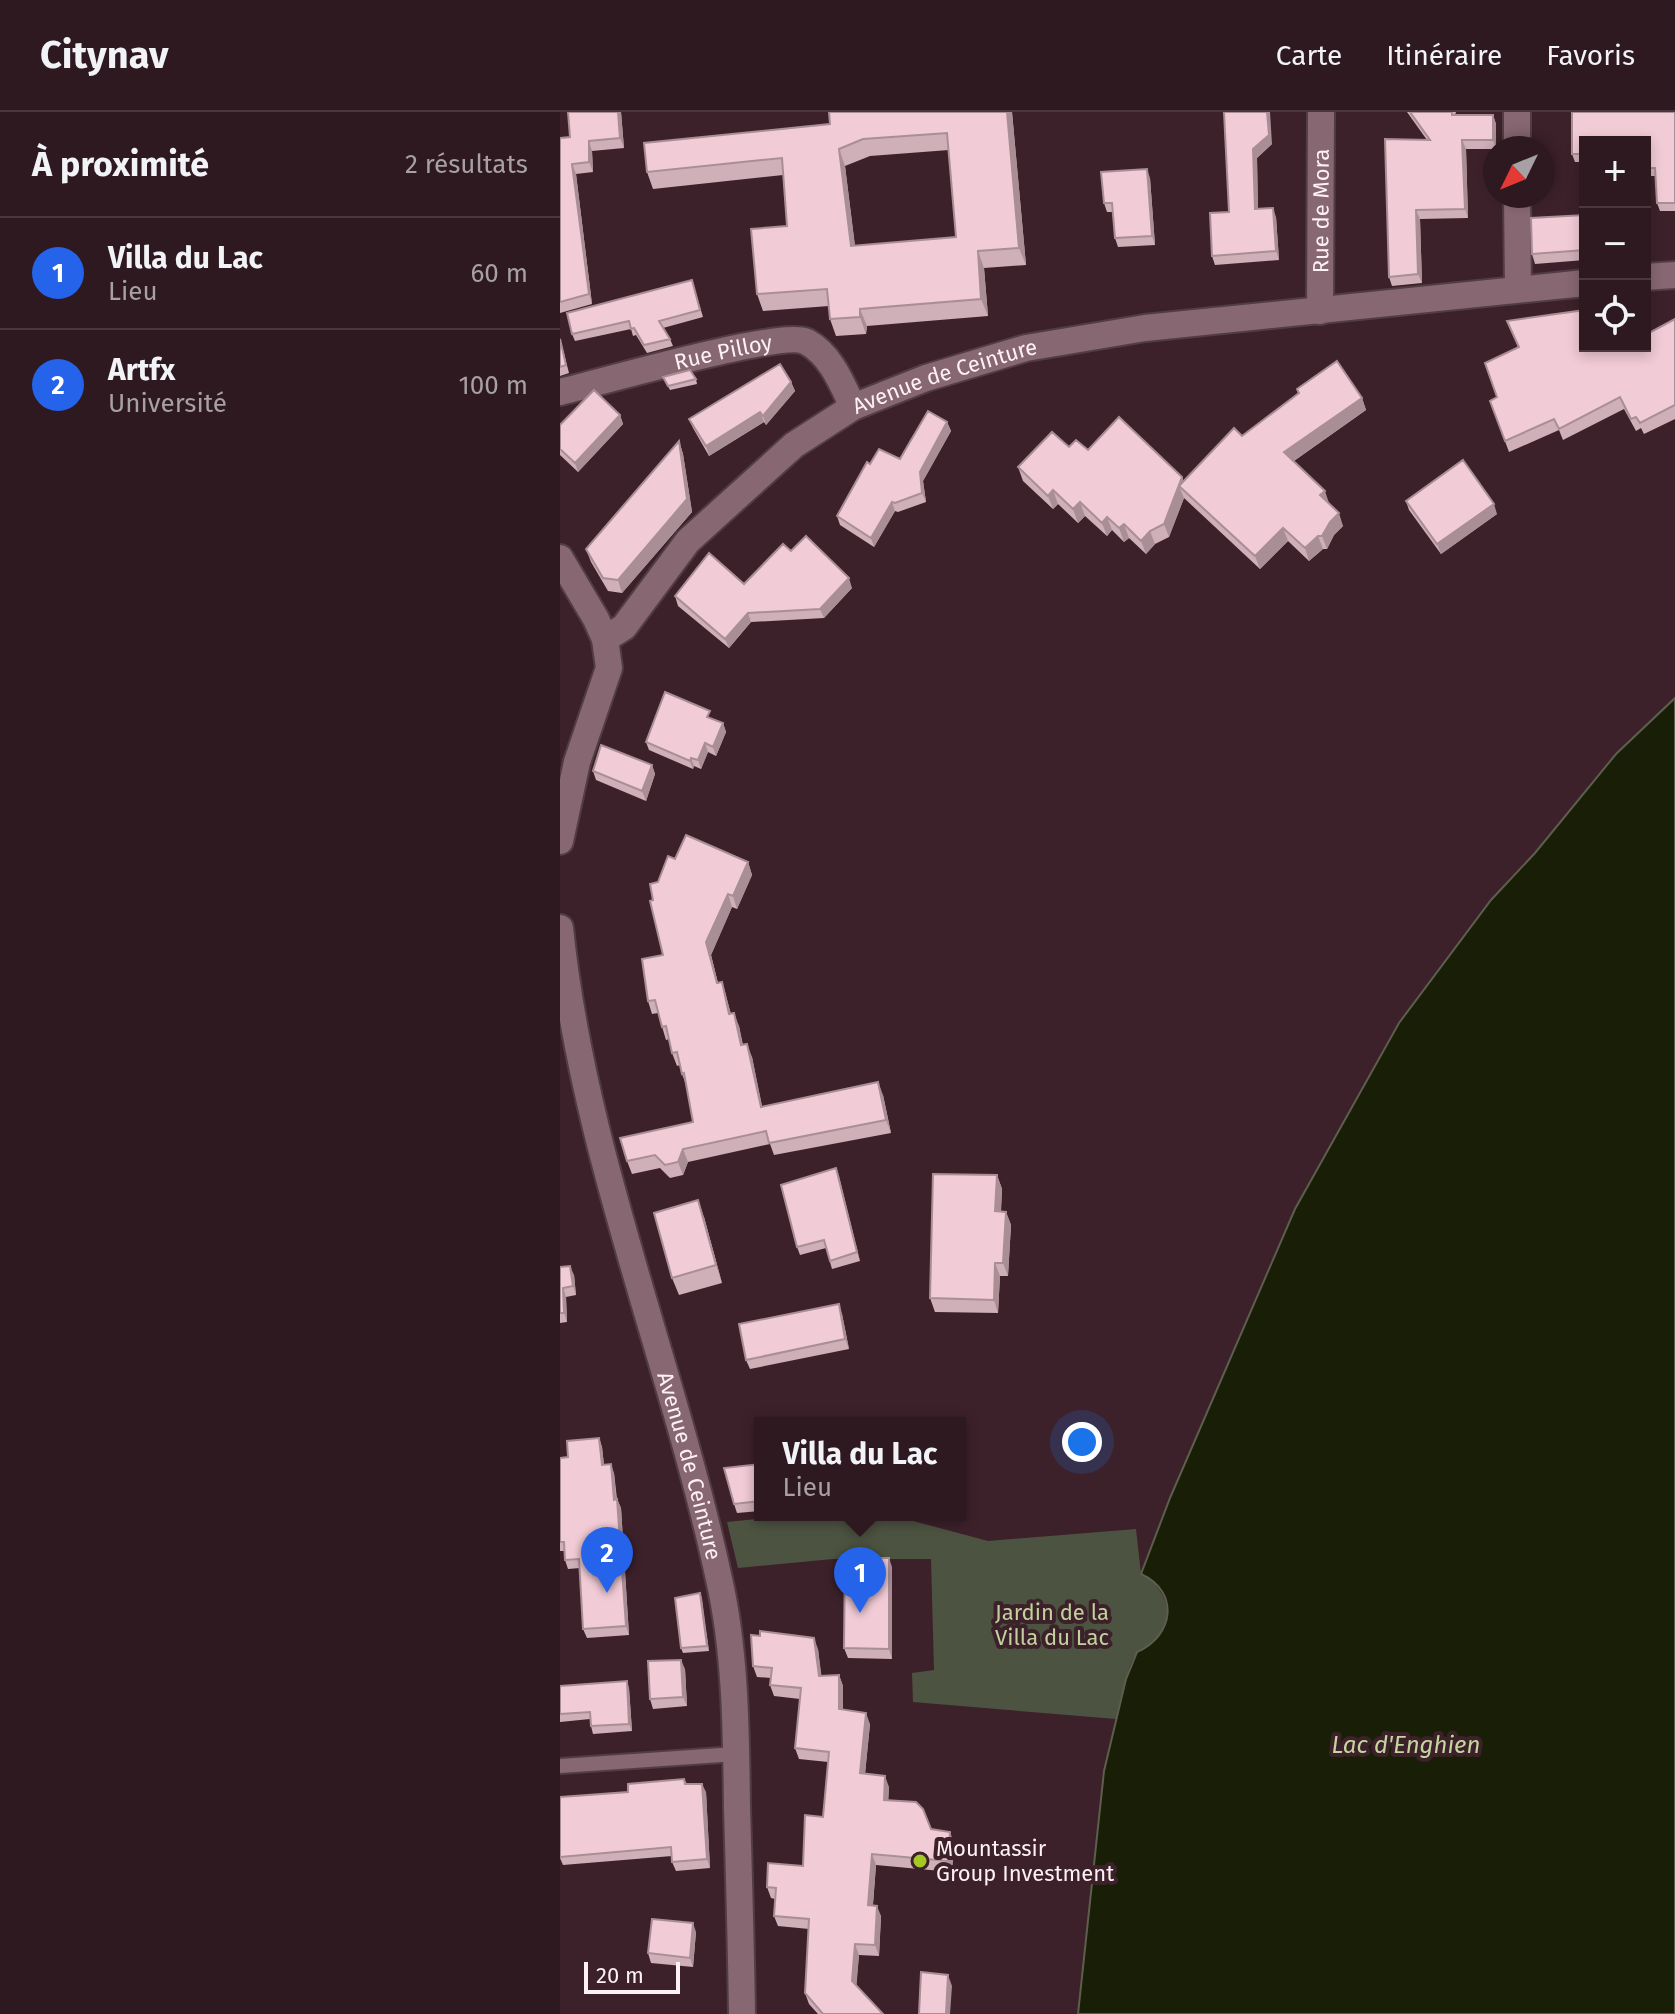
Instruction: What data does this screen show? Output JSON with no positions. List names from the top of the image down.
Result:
{
  "streets": {
    "street": ["Rue de Mora", "Rue Pilloy", "Avenue de Ceinture"]
  },
  "crossings": [
    ["Rue de Mora", "Avenue de Ceinture"],
    ["Rue Pilloy", "Avenue de Ceinture"]
  ],
  "water": ["Lac d'Enghien"],
  "parks": ["Jardin de la Villa du Lac"],
  "places": ["Mountassir Group Investment"],
  "scale_bar": "20 m",
  "north": "bottom left",
  "page": {
    "header": "Citynav",
    "nav": ["Carte", "Itinéraire", "Favoris"],
    "heading": ["À proximité", "2 résultats"],
    "map_buttons": ["+", "−"],
    "list": [
      {
        "mark": "1",
        "name": "Villa du Lac",
        "note": "Lieu",
        "value": "60 m"
      },
      {
        "mark": "2",
        "name": "Artfx",
        "note": "Université",
        "value": "100 m"
      }
    ],
    "popup": ["Villa du Lac", "Lieu"],
    "pins": ["2", "1"],
    "scale": "20 m"
  }
}
